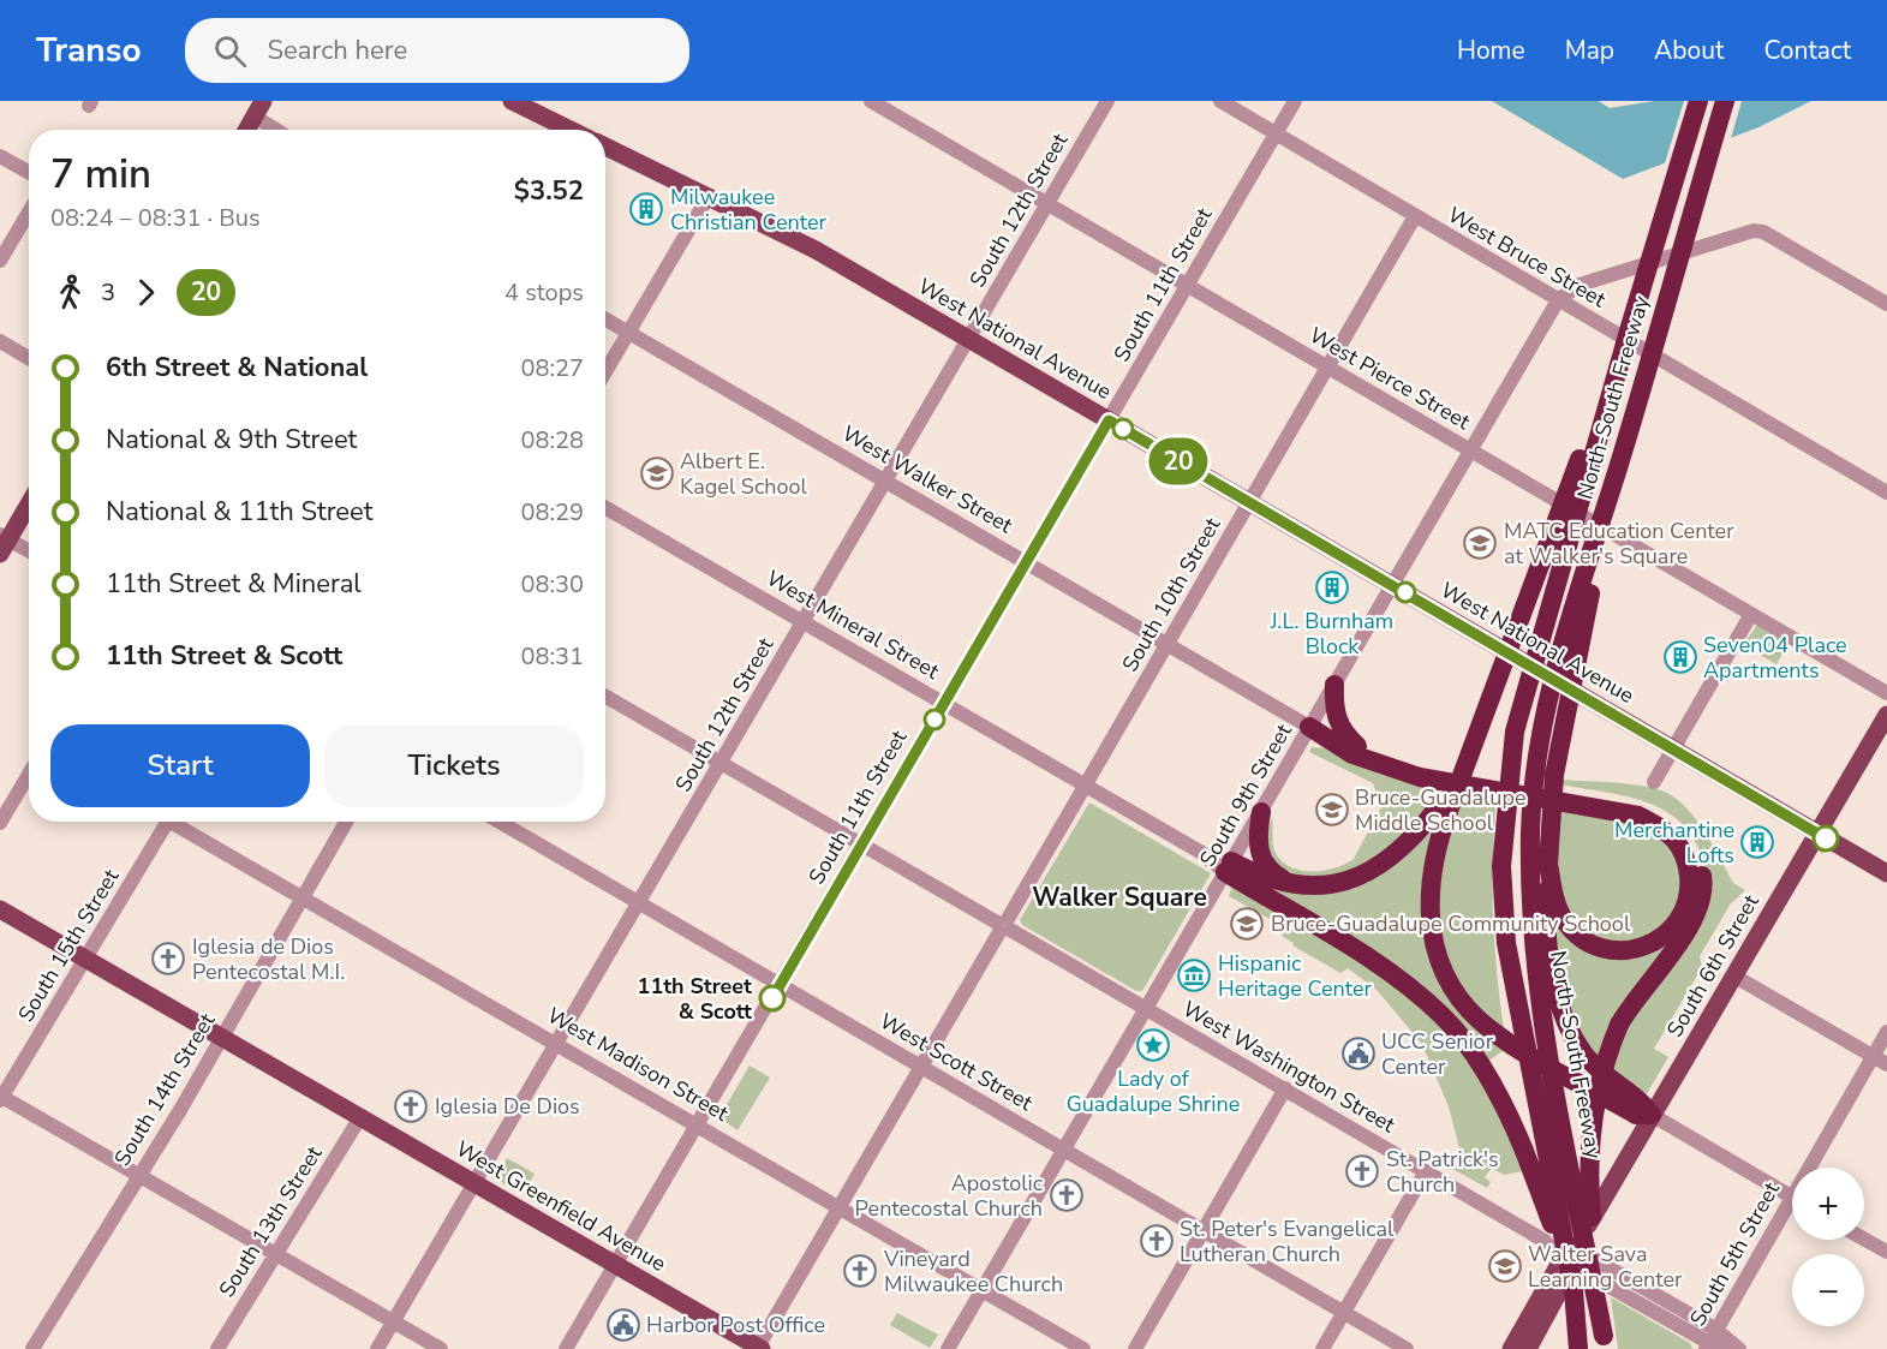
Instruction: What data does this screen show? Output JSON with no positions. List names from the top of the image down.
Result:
{
  "streets": {
    "highway": ["North-South Freeway"],
    "main road": ["West National Avenue", "South 6th Street", "West Greenfield Avenue"],
    "street": [
      "South 12th Street",
      "West Bruce Street",
      "South 11th Street",
      "West Pierce Street",
      "West Walker Street",
      "South 10th Street",
      "West Mineral Street",
      "South 9th Street",
      "South 15th Street",
      "West Scott Street",
      "West Madison Street",
      "West Washington Street",
      "South 14th Street",
      "South 13th Street",
      "South 5th Street"
    ]
  },
  "crossings": [
    ["South 12th Street", "West National Avenue"],
    ["South 12th Street", "West Pierce Street"],
    ["South 12th Street", "West Walker Street"],
    ["South 12th Street", "West Mineral Street"],
    ["South 12th Street", "West Scott Street"],
    ["South 12th Street", "West Madison Street"],
    ["South 12th Street", "West Washington Street"],
    ["South 12th Street", "West Greenfield Avenue"],
    ["West Bruce Street", "South 11th Street"],
    ["West Bruce Street", "South 10th Street"],
    ["West Bruce Street", "South 9th Street"],
    ["South 11th Street", "West National Avenue"],
    ["South 11th Street", "West Pierce Street"],
    ["South 11th Street", "West Walker Street"],
    ["South 11th Street", "West Mineral Street"],
    ["South 11th Street", "West Scott Street"],
    ["South 11th Street", "West Madison Street"],
    ["South 11th Street", "West Washington Street"],
    ["South 11th Street", "West Greenfield Avenue"],
    ["West National Avenue", "South 10th Street"],
    ["West National Avenue", "South 9th Street"],
    ["West National Avenue", "South 6th Street"],
    ["West Pierce Street", "South 10th Street"],
    ["West Pierce Street", "South 9th Street"],
    ["West Walker Street", "South 10th Street"],
    ["West Walker Street", "South 9th Street"],
    ["South 10th Street", "West Mineral Street"],
    ["South 10th Street", "West Scott Street"],
    ["South 10th Street", "West Madison Street"],
    ["South 10th Street", "West Washington Street"],
    ["South 10th Street", "West Greenfield Avenue"],
    ["West Mineral Street", "South 9th Street"],
    ["South 9th Street", "West Scott Street"],
    ["South 9th Street", "West Madison Street"],
    ["South 9th Street", "West Washington Street"],
    ["South 15th Street", "West Greenfield Avenue"],
    ["South 6th Street", "West Washington Street"],
    ["West Madison Street", "South 14th Street"],
    ["West Washington Street", "South 5th Street"],
    ["South 14th Street", "West Greenfield Avenue"],
    ["West Greenfield Avenue", "South 13th Street"]
  ],
  "districts": ["Walker Square"],
  "places": {
    "building": [
      "Milwaukee Christian Center",
      "J.L. Burnham Block",
      "Seven04 Place Apartments",
      "Merchantine Lofts"
    ],
    "school or university": [
      "Albert E. Kagel School",
      "MATC Education Center at Walker's Square",
      "Bruce-Guadalupe Middle School",
      "Bruce-Guadalupe Community School",
      "Walter Sava Learning Center"
    ],
    "church": [
      "Iglesia de Dios Pentecostal M.I.",
      "Iglesia De Dios",
      "St. Patrick's Church",
      "Apostolic Pentecostal Church",
      "St. Peter's Evangelical Lutheran Church",
      "Vineyard Milwaukee Church"
    ],
    "museum": ["Hispanic Heritage Center"],
    "other": ["11th Street & Scott"],
    "place": ["Lady of Guadalupe Shrine"],
    "public building": ["UCC Senior Center", "Harbor Post Office"]
  },
  "lines": ["bus line 20"],
  "page": {
    "header": "Transo",
    "search": "Search here",
    "nav": [
      "Home",
      "Map",
      "About",
      "Contact"
    ],
    "on_map": "20",
    "heading": ["7 min", "08:24 – 08:31 · Bus", "$3.52"],
    "legs": ["3", "20", "4 stops"],
    "list": [
      {
        "name": "6th Street & National",
        "value": "08:27"
      },
      {
        "name": "National & 9th Street",
        "value": "08:28"
      },
      {
        "name": "National & 11th Street",
        "value": "08:29"
      },
      {
        "name": "11th Street & Mineral",
        "value": "08:30"
      },
      {
        "name": "11th Street & Scott",
        "value": "08:31"
      }
    ],
    "buttons": ["Start", "Tickets"],
    "map_buttons": ["+", "−"]
  }
}
